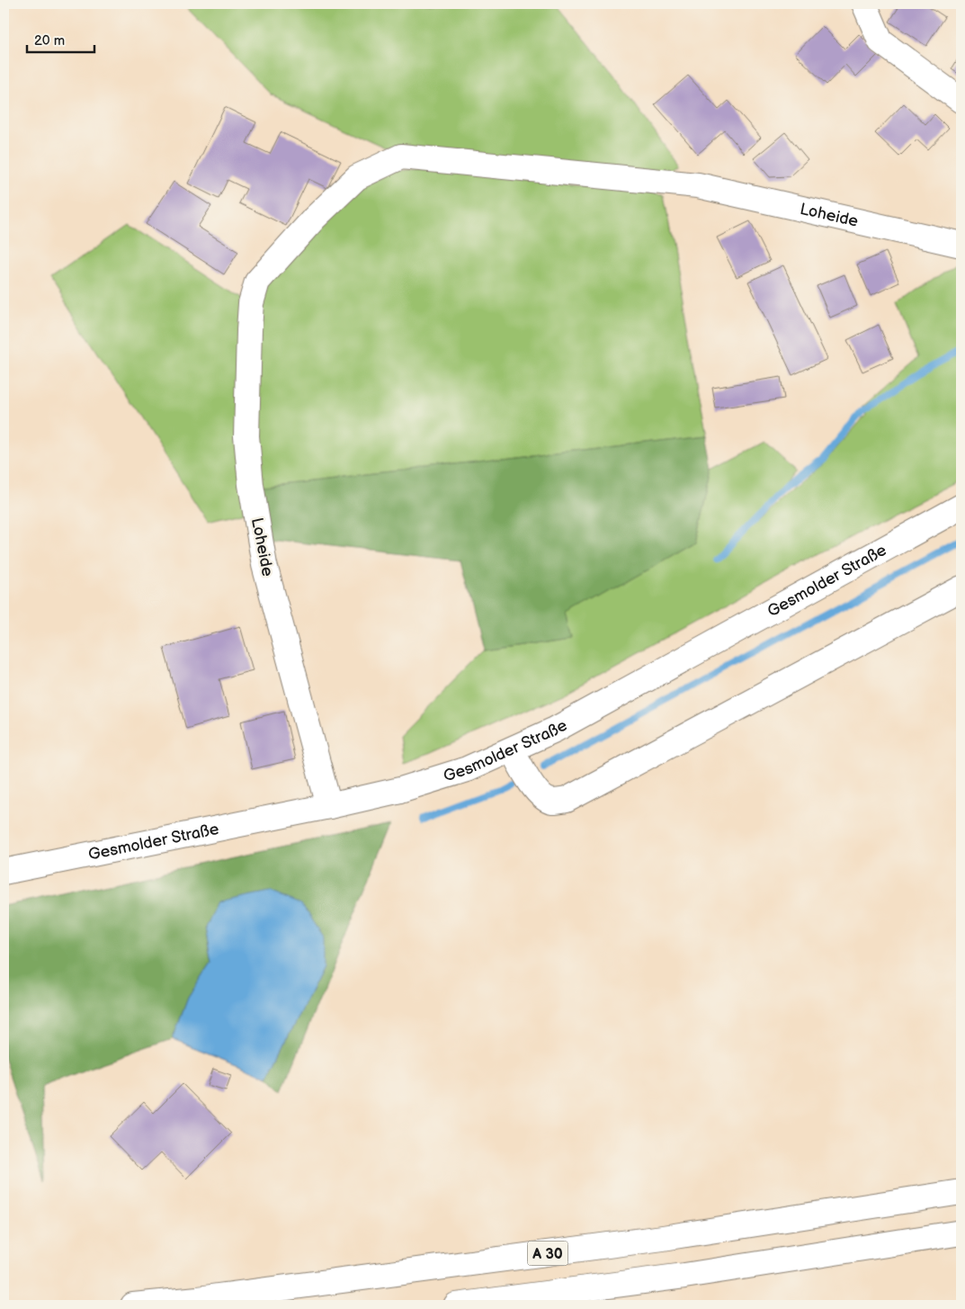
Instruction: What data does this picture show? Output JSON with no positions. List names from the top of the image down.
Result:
{
  "streets": {
    "main road": ["Loheide", "Gesmolder Straße", "A 30"]
  },
  "crossings": [
    ["Loheide", "Gesmolder Straße"]
  ],
  "scale_bar": "20 m"
}
